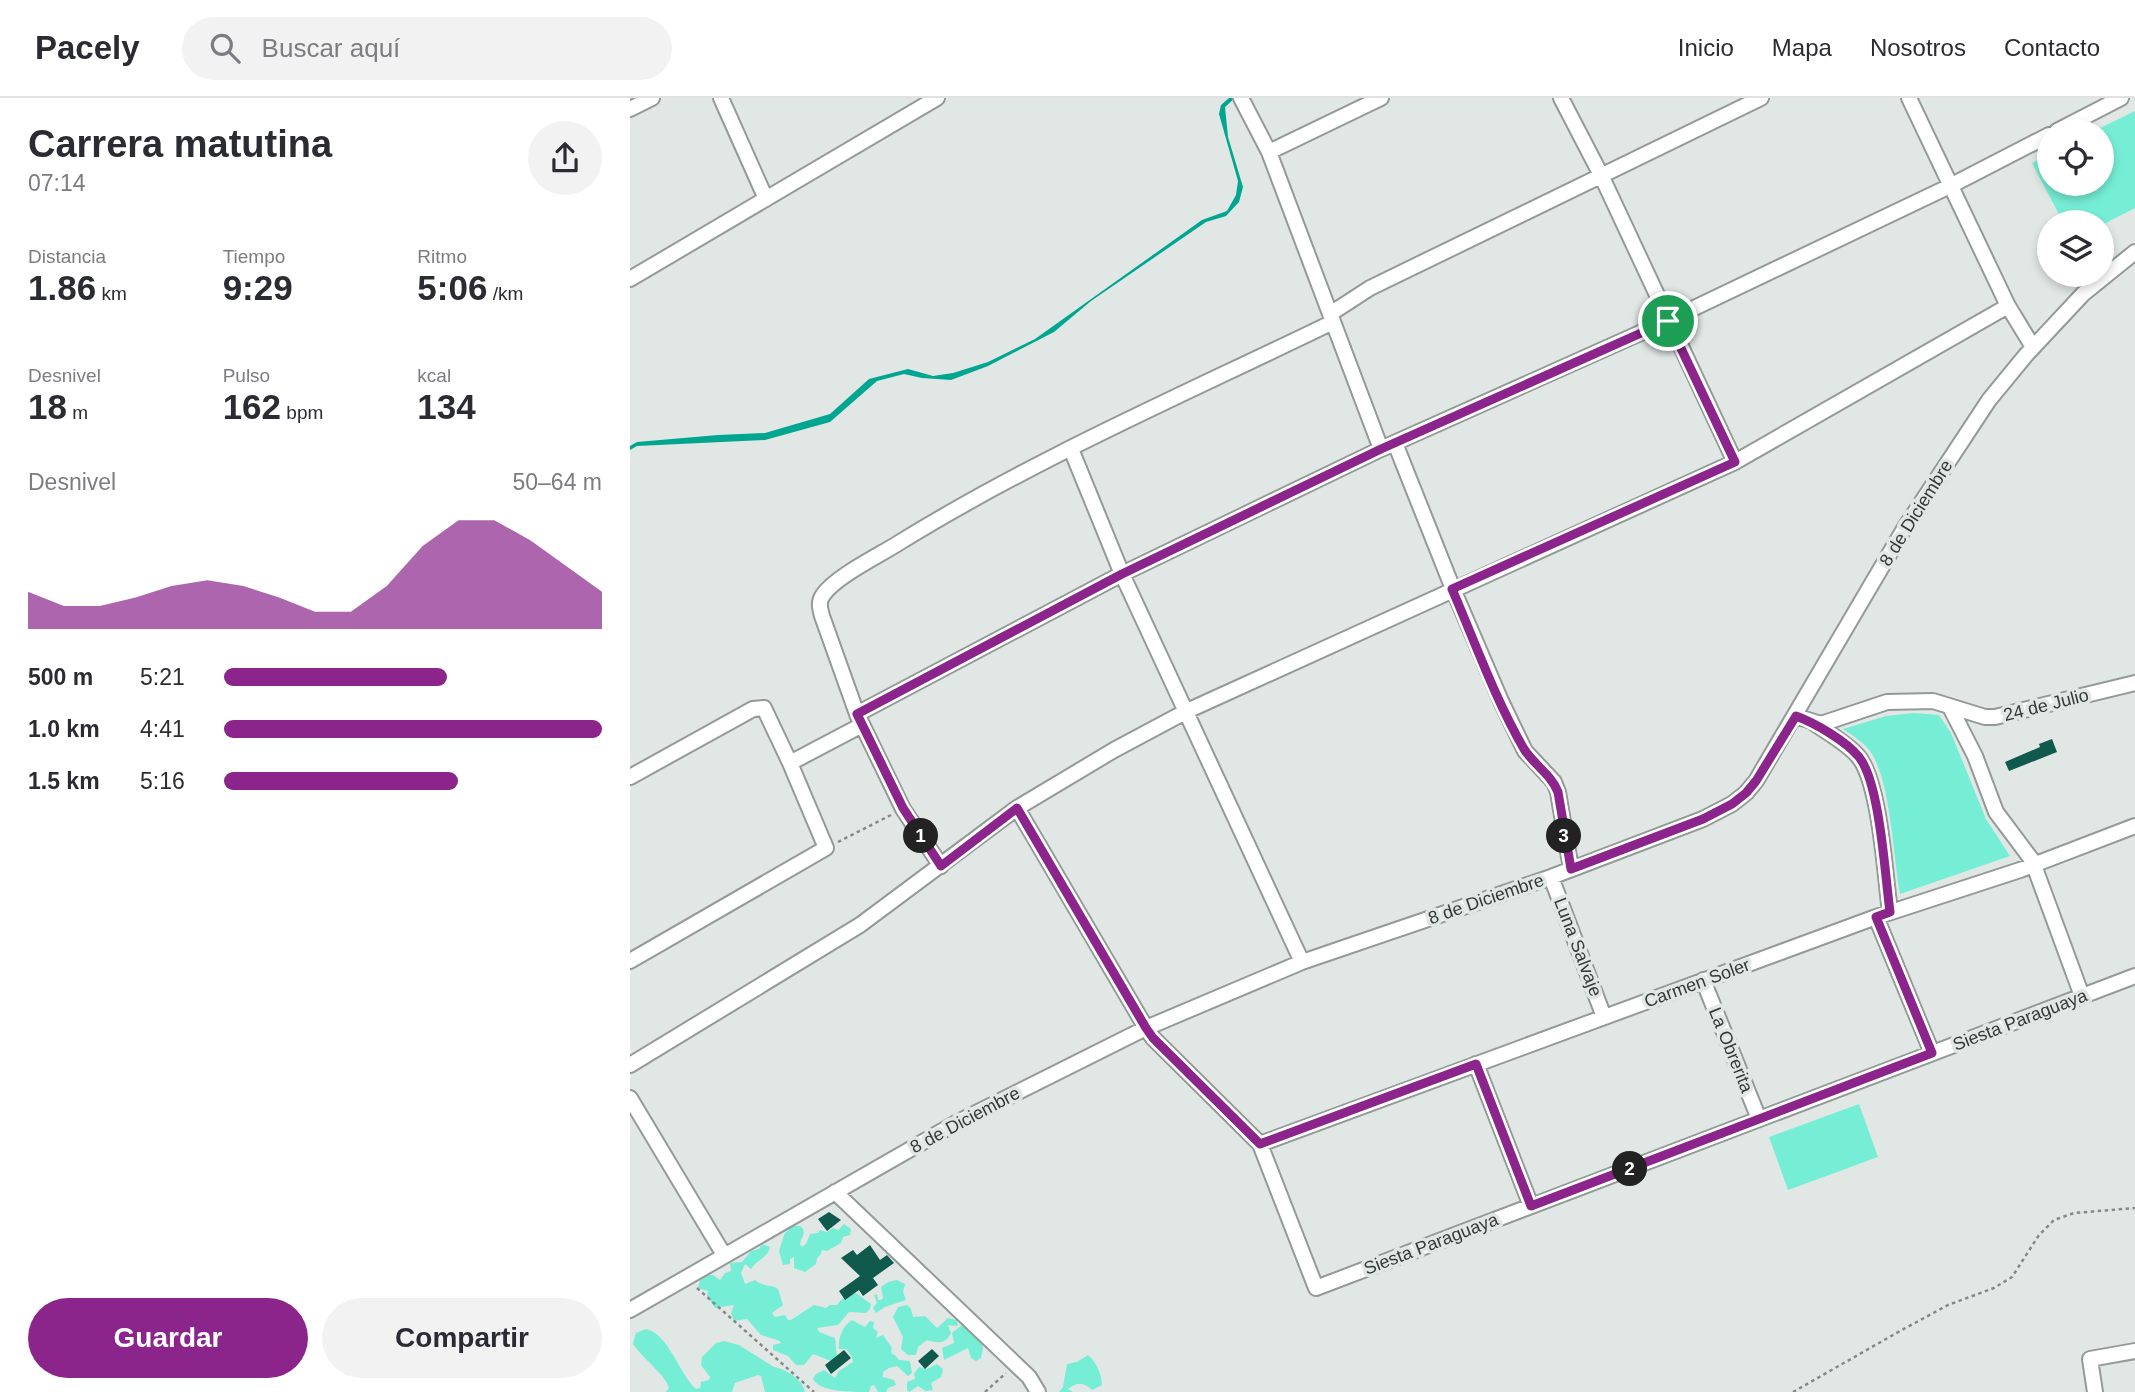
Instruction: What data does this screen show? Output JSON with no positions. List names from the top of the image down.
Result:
{
  "streets": {
    "street": [
      "8 de Diciembre",
      "24 de Julio",
      "Luna Salvaje",
      "Carmen Soler",
      "Siesta Paraguaya",
      "La Obrerita"
    ]
  },
  "crossings": [
    ["8 de Diciembre", "Luna Salvaje"],
    ["Luna Salvaje", "Carmen Soler"],
    ["Carmen Soler", "Siesta Paraguaya"],
    ["Carmen Soler", "La Obrerita"],
    ["Siesta Paraguaya", "La Obrerita"]
  ],
  "page": {
    "header": "Pacely",
    "search": "Buscar aquí",
    "nav": [
      "Inicio",
      "Mapa",
      "Nosotros",
      "Contacto"
    ],
    "heading": ["Carrera matutina", "07:14"],
    "stats": [
      ["Distancia", "1.86 km"],
      ["Tiempo", "9:29"],
      ["Ritmo", "5:06 /km"],
      ["Desnivel", "18 m"],
      ["Pulso", "162 bpm"],
      ["kcal", "134"]
    ],
    "chart": ["Desnivel", "50–64 m"],
    "list": [
      {
        "name": "500 m",
        "note": "5:21"
      },
      {
        "name": "1.0 km",
        "note": "4:41"
      },
      {
        "name": "1.5 km",
        "note": "5:16"
      }
    ],
    "pins": ["1", "3", "2"],
    "buttons": ["Guardar", "Compartir"]
  }
}
